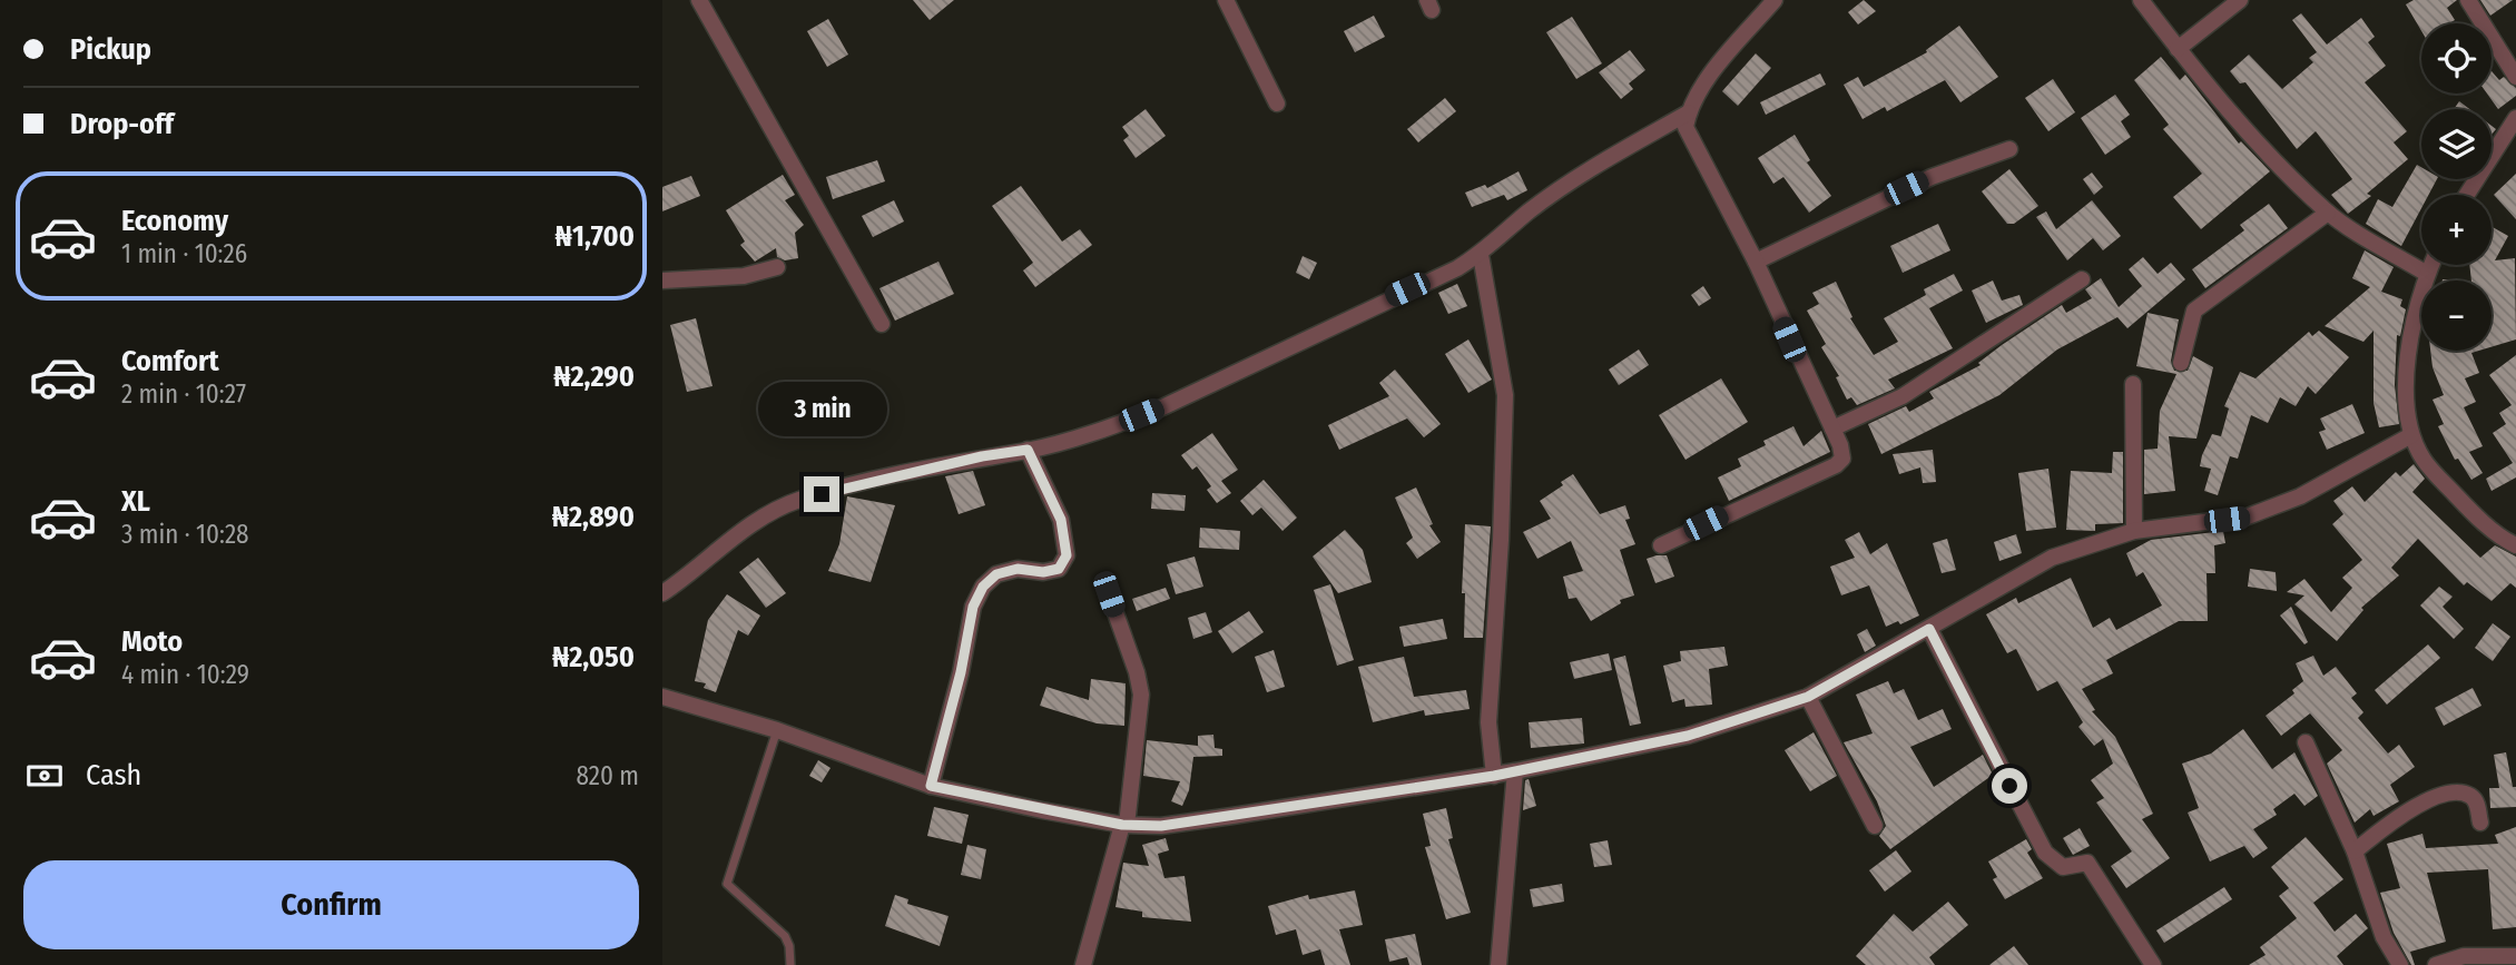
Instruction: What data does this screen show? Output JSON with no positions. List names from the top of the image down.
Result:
{
  "page": {
    "banner": ["Pickup", "Drop-off"],
    "map_buttons": ["+", "−"],
    "list": [
      {
        "name": "Economy",
        "note": "1 min · 10:26",
        "value": "₦1,700"
      },
      {
        "name": "Comfort",
        "note": "2 min · 10:27",
        "value": "₦2,290"
      },
      {
        "name": "XL",
        "note": "3 min · 10:28",
        "value": "₦2,890"
      },
      {
        "name": "Moto",
        "note": "4 min · 10:29",
        "value": "₦2,050"
      }
    ],
    "bubble": "3 min",
    "pay": ["Cash", "820 m"],
    "buttons": "Confirm"
  }
}
